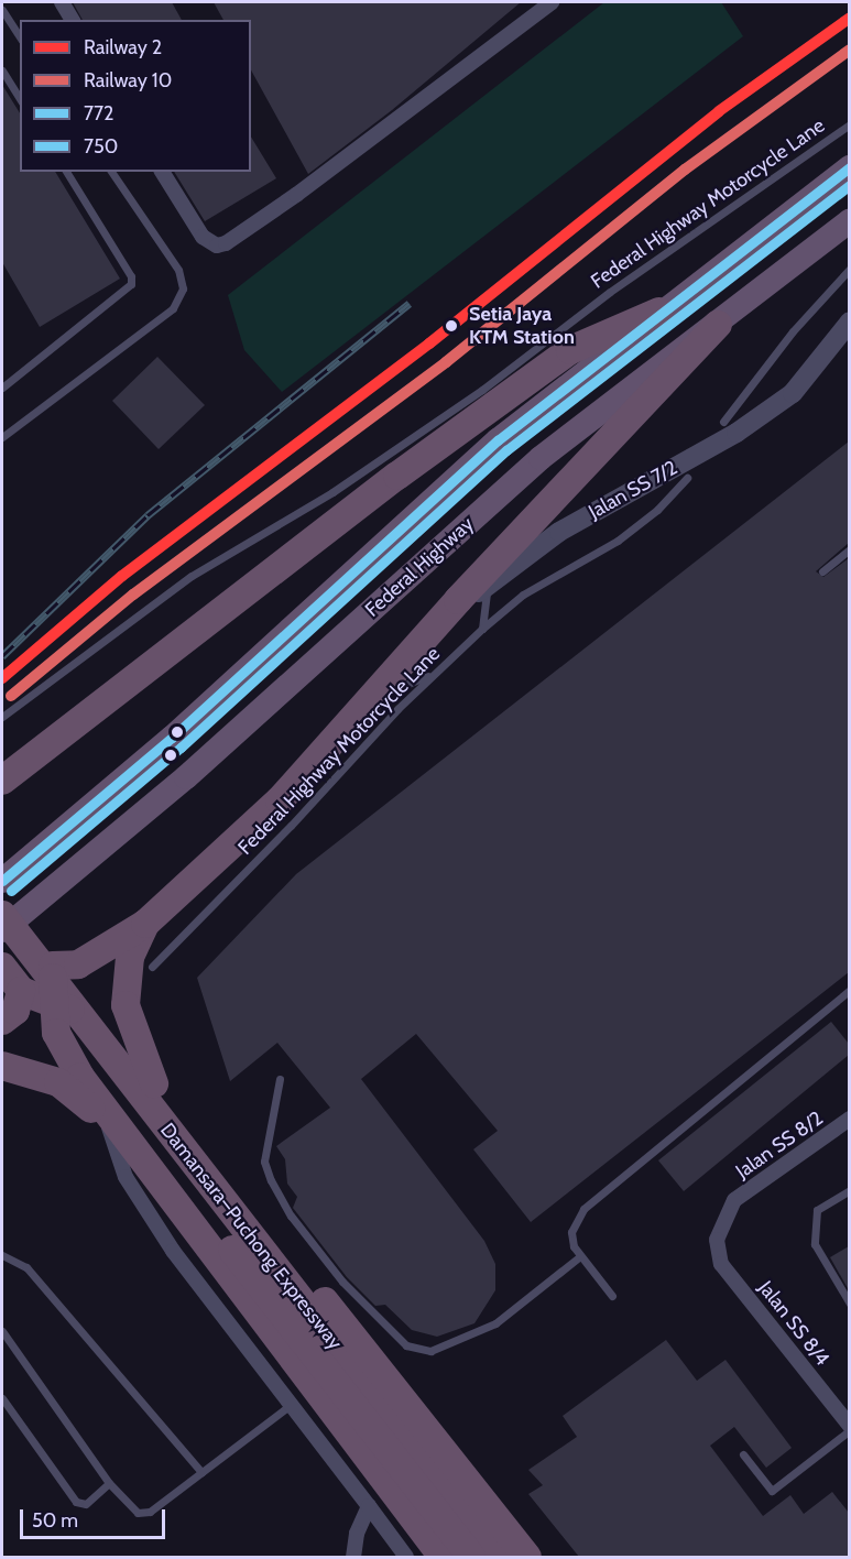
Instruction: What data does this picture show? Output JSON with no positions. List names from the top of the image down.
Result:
{
  "streets": {
    "highway": ["Federal Highway", "Damansara–Puchong Expressway"],
    "street": ["Jalan SS 7/2", "Jalan SS 8/2", "Jalan SS 8/4"],
    "lane": ["Federal Highway Motorcycle Lane"]
  },
  "crossings": [
    ["Jalan SS 8/2", "Jalan SS 8/4"]
  ],
  "places": ["Setia Jaya KTM Station"],
  "lines": [
    "rail line 2",
    "rail line 10",
    "transit line 772",
    "transit line 750"
  ],
  "legend": [
    "Railway 2",
    "Railway 10",
    "772",
    "750"
  ],
  "scale_bar": "50 m"
}
